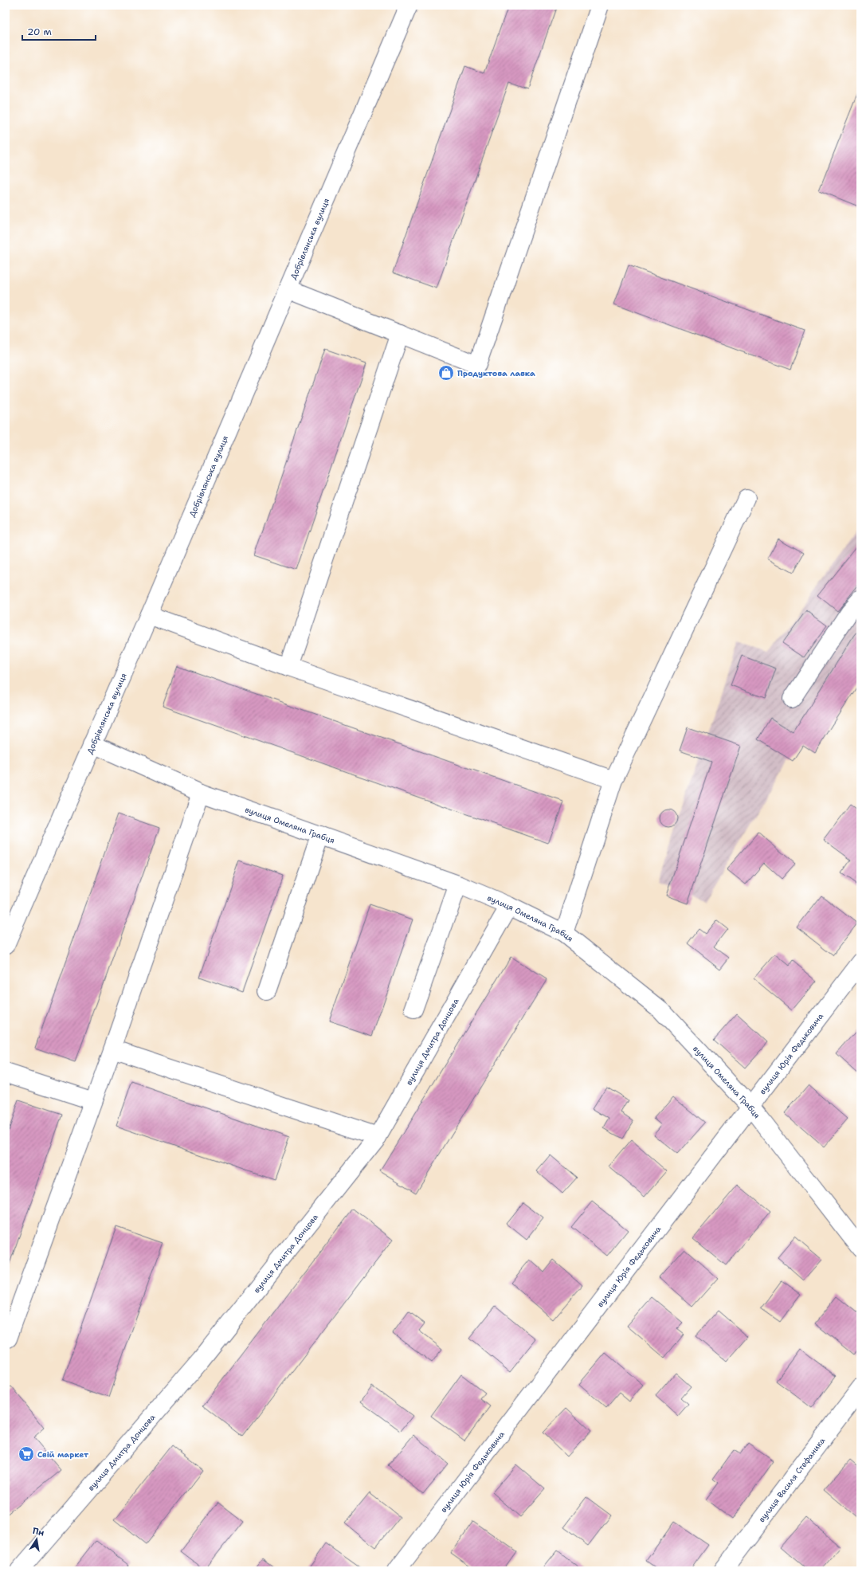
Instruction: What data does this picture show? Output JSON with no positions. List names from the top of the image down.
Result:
{
  "streets": {
    "street": [
      "Добрівлянська вулиця",
      "вулиця Омеляна Грабця",
      "вулиця Дмитра Донцова",
      "вулиця Юрія Федьковича",
      "вулиця Василя Стефаника"
    ]
  },
  "crossings": [
    ["Добрівлянська вулиця", "вулиця Омеляна Грабця"],
    ["вулиця Омеляна Грабця", "вулиця Дмитра Донцова"],
    ["вулиця Омеляна Грабця", "вулиця Юрія Федьковича"]
  ],
  "places": {
    "shop": ["Продуктова лавка"],
    "supermarket": ["Свій маркет"]
  },
  "scale_bar": "20 m",
  "north": "top"
}
